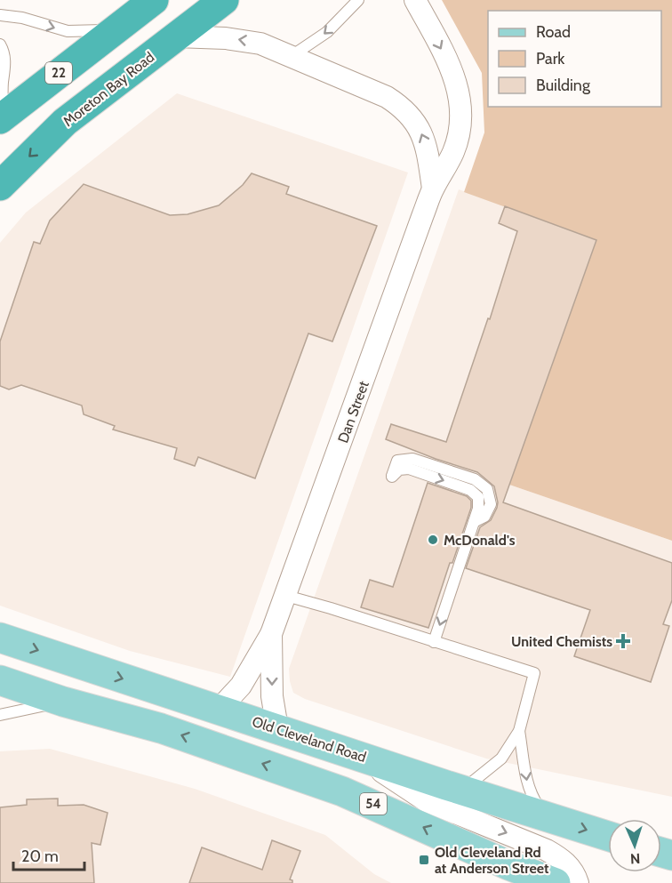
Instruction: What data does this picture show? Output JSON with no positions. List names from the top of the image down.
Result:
{
  "streets": {
    "highway": ["22", "Moreton Bay Road"],
    "main road": ["Old Cleveland Road", "54"],
    "street": ["Dan Street"]
  },
  "crossings": [
    ["Moreton Bay Road", "Dan Street"],
    ["Dan Street", "Old Cleveland Road"]
  ],
  "places": {
    "other": ["McDonald's"],
    "health": ["United Chemists"],
    "transit": ["Old Cleveland Rd at Anderson Street"]
  },
  "legend": ["Road", "Park", "Building"],
  "scale_bar": "20 m",
  "north": "bottom"
}
